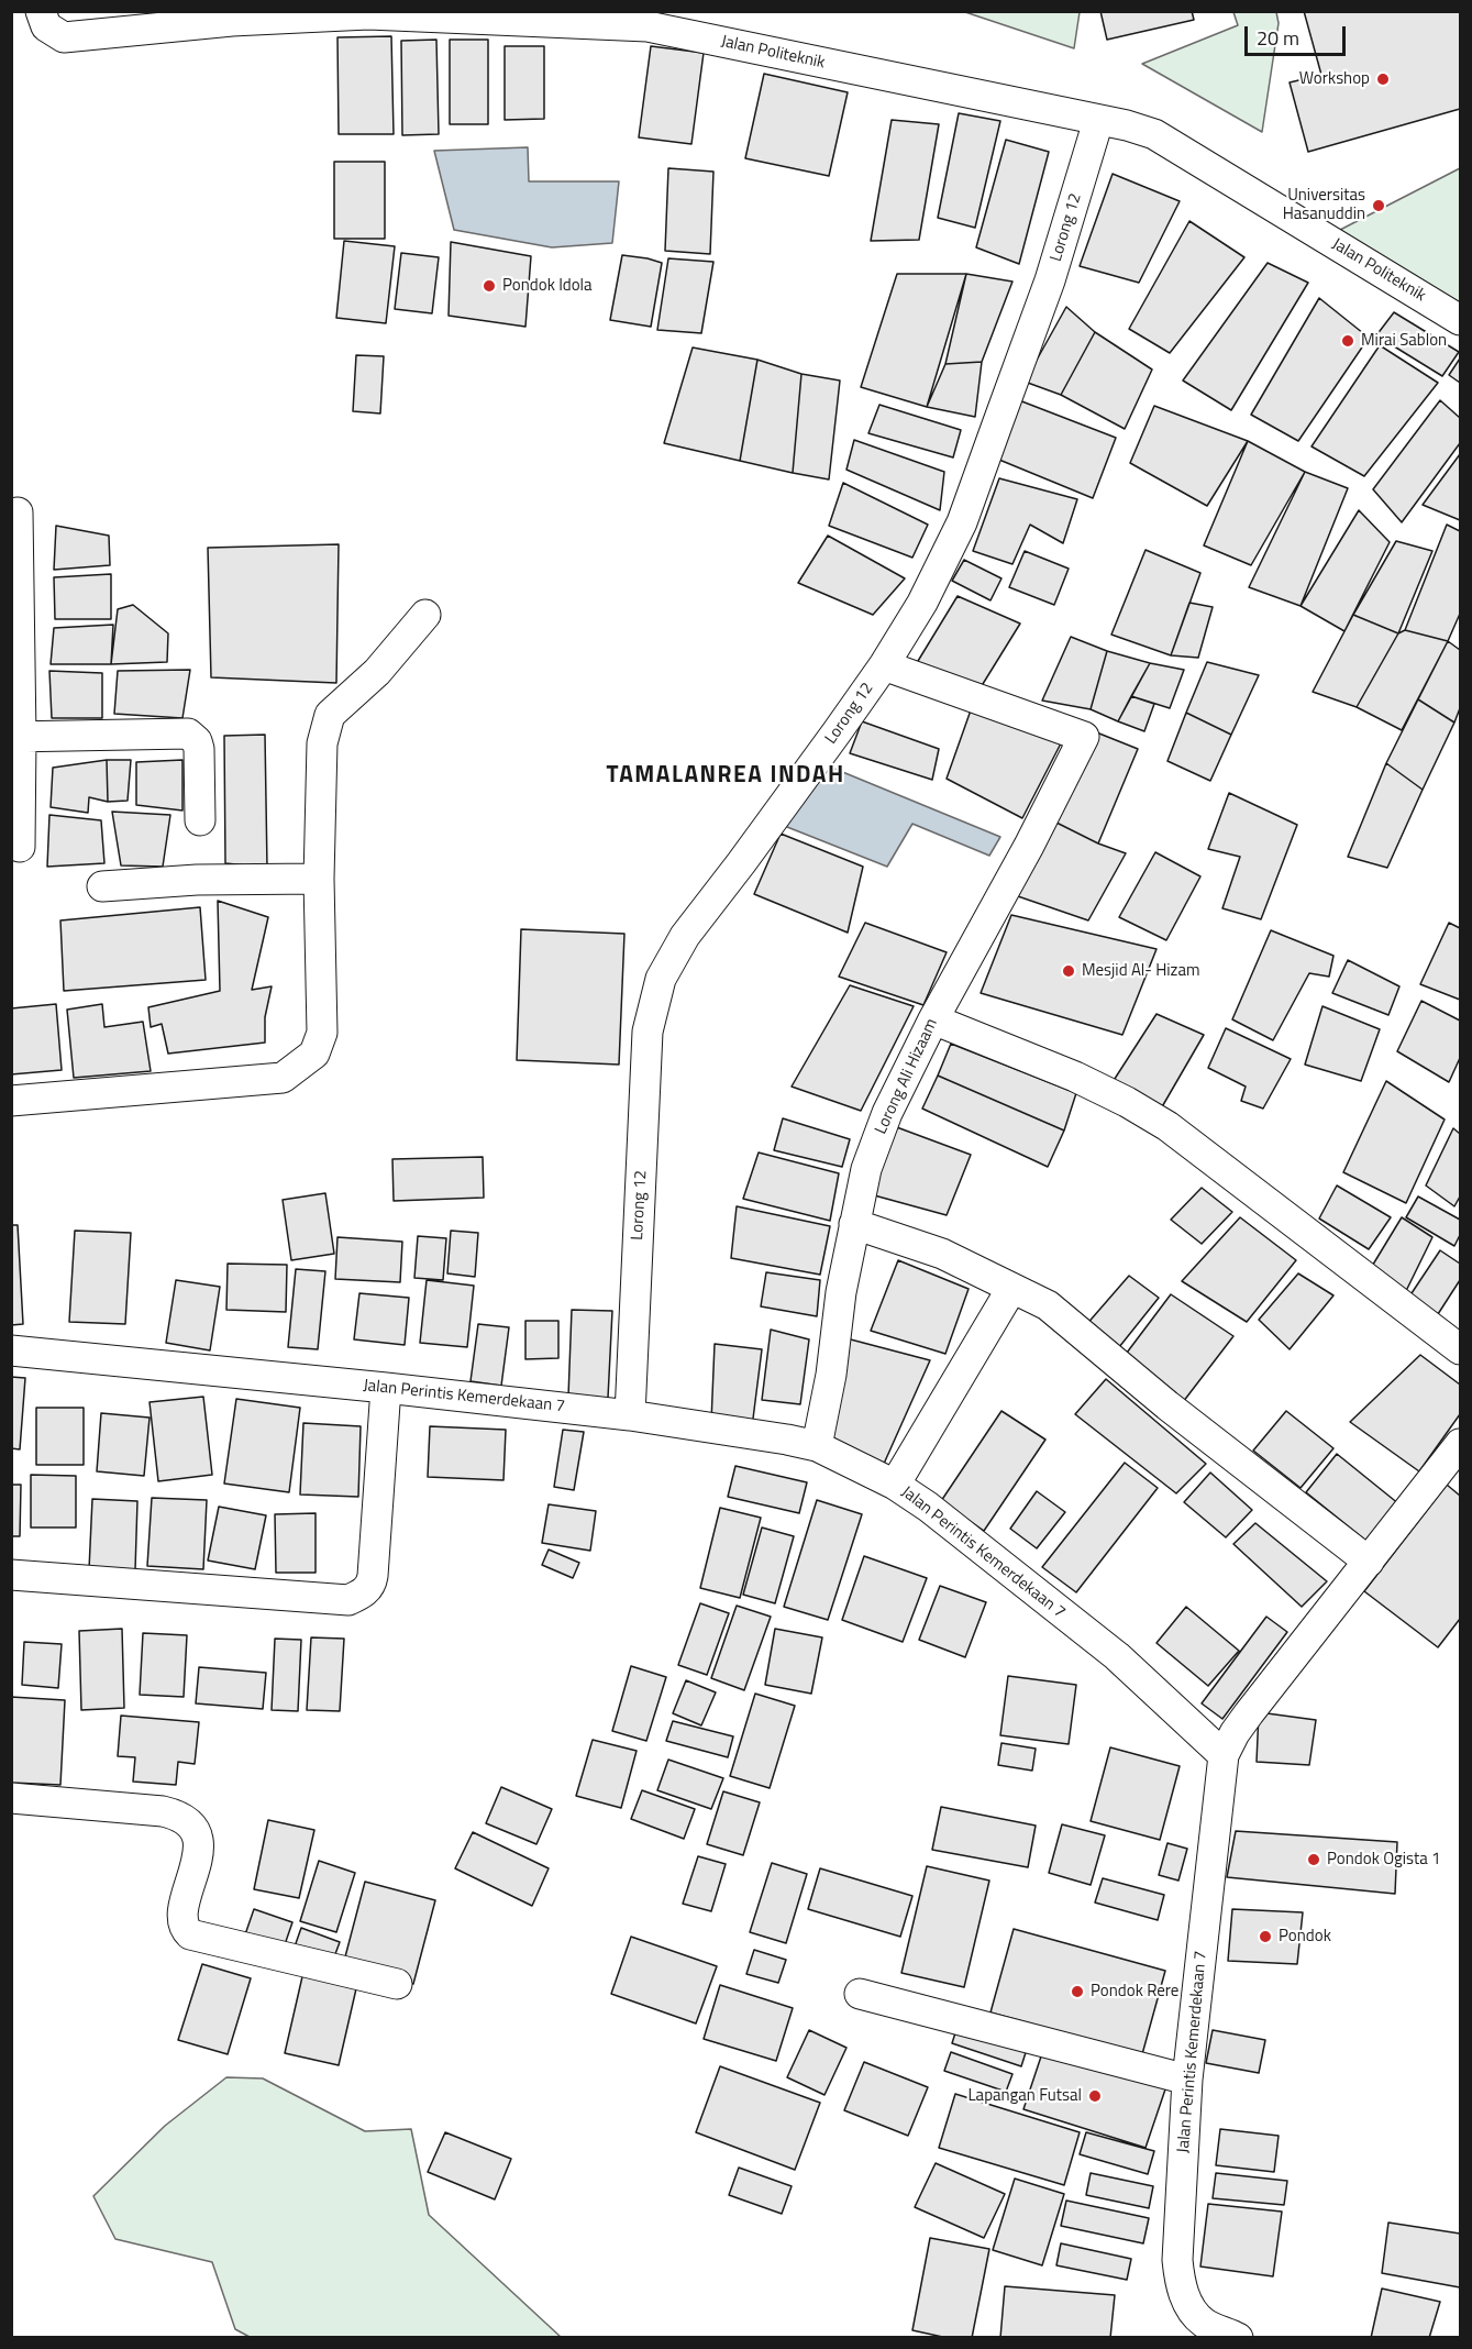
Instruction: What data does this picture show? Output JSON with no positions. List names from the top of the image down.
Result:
{
  "streets": {
    "street": [
      "Jalan Politeknik",
      "Lorong 12",
      "Lorong Ali Hizaam",
      "Jalan Perintis Kemerdekaan 7"
    ]
  },
  "crossings": [
    ["Jalan Politeknik", "Lorong 12"],
    ["Lorong 12", "Lorong Ali Hizaam"],
    ["Lorong 12", "Jalan Perintis Kemerdekaan 7"],
    ["Lorong Ali Hizaam", "Jalan Perintis Kemerdekaan 7"]
  ],
  "districts": ["TAMALANREA INDAH"],
  "places": [
    "Workshop",
    "Universitas Hasanuddin",
    "Pondok Idola",
    "Mirai Sablon",
    "Mesjid Al- Hizam",
    "Pondok Ogista 1",
    "Pondok",
    "Pondok Rere",
    "Lapangan Futsal"
  ],
  "scale_bar": "20 m"
}
